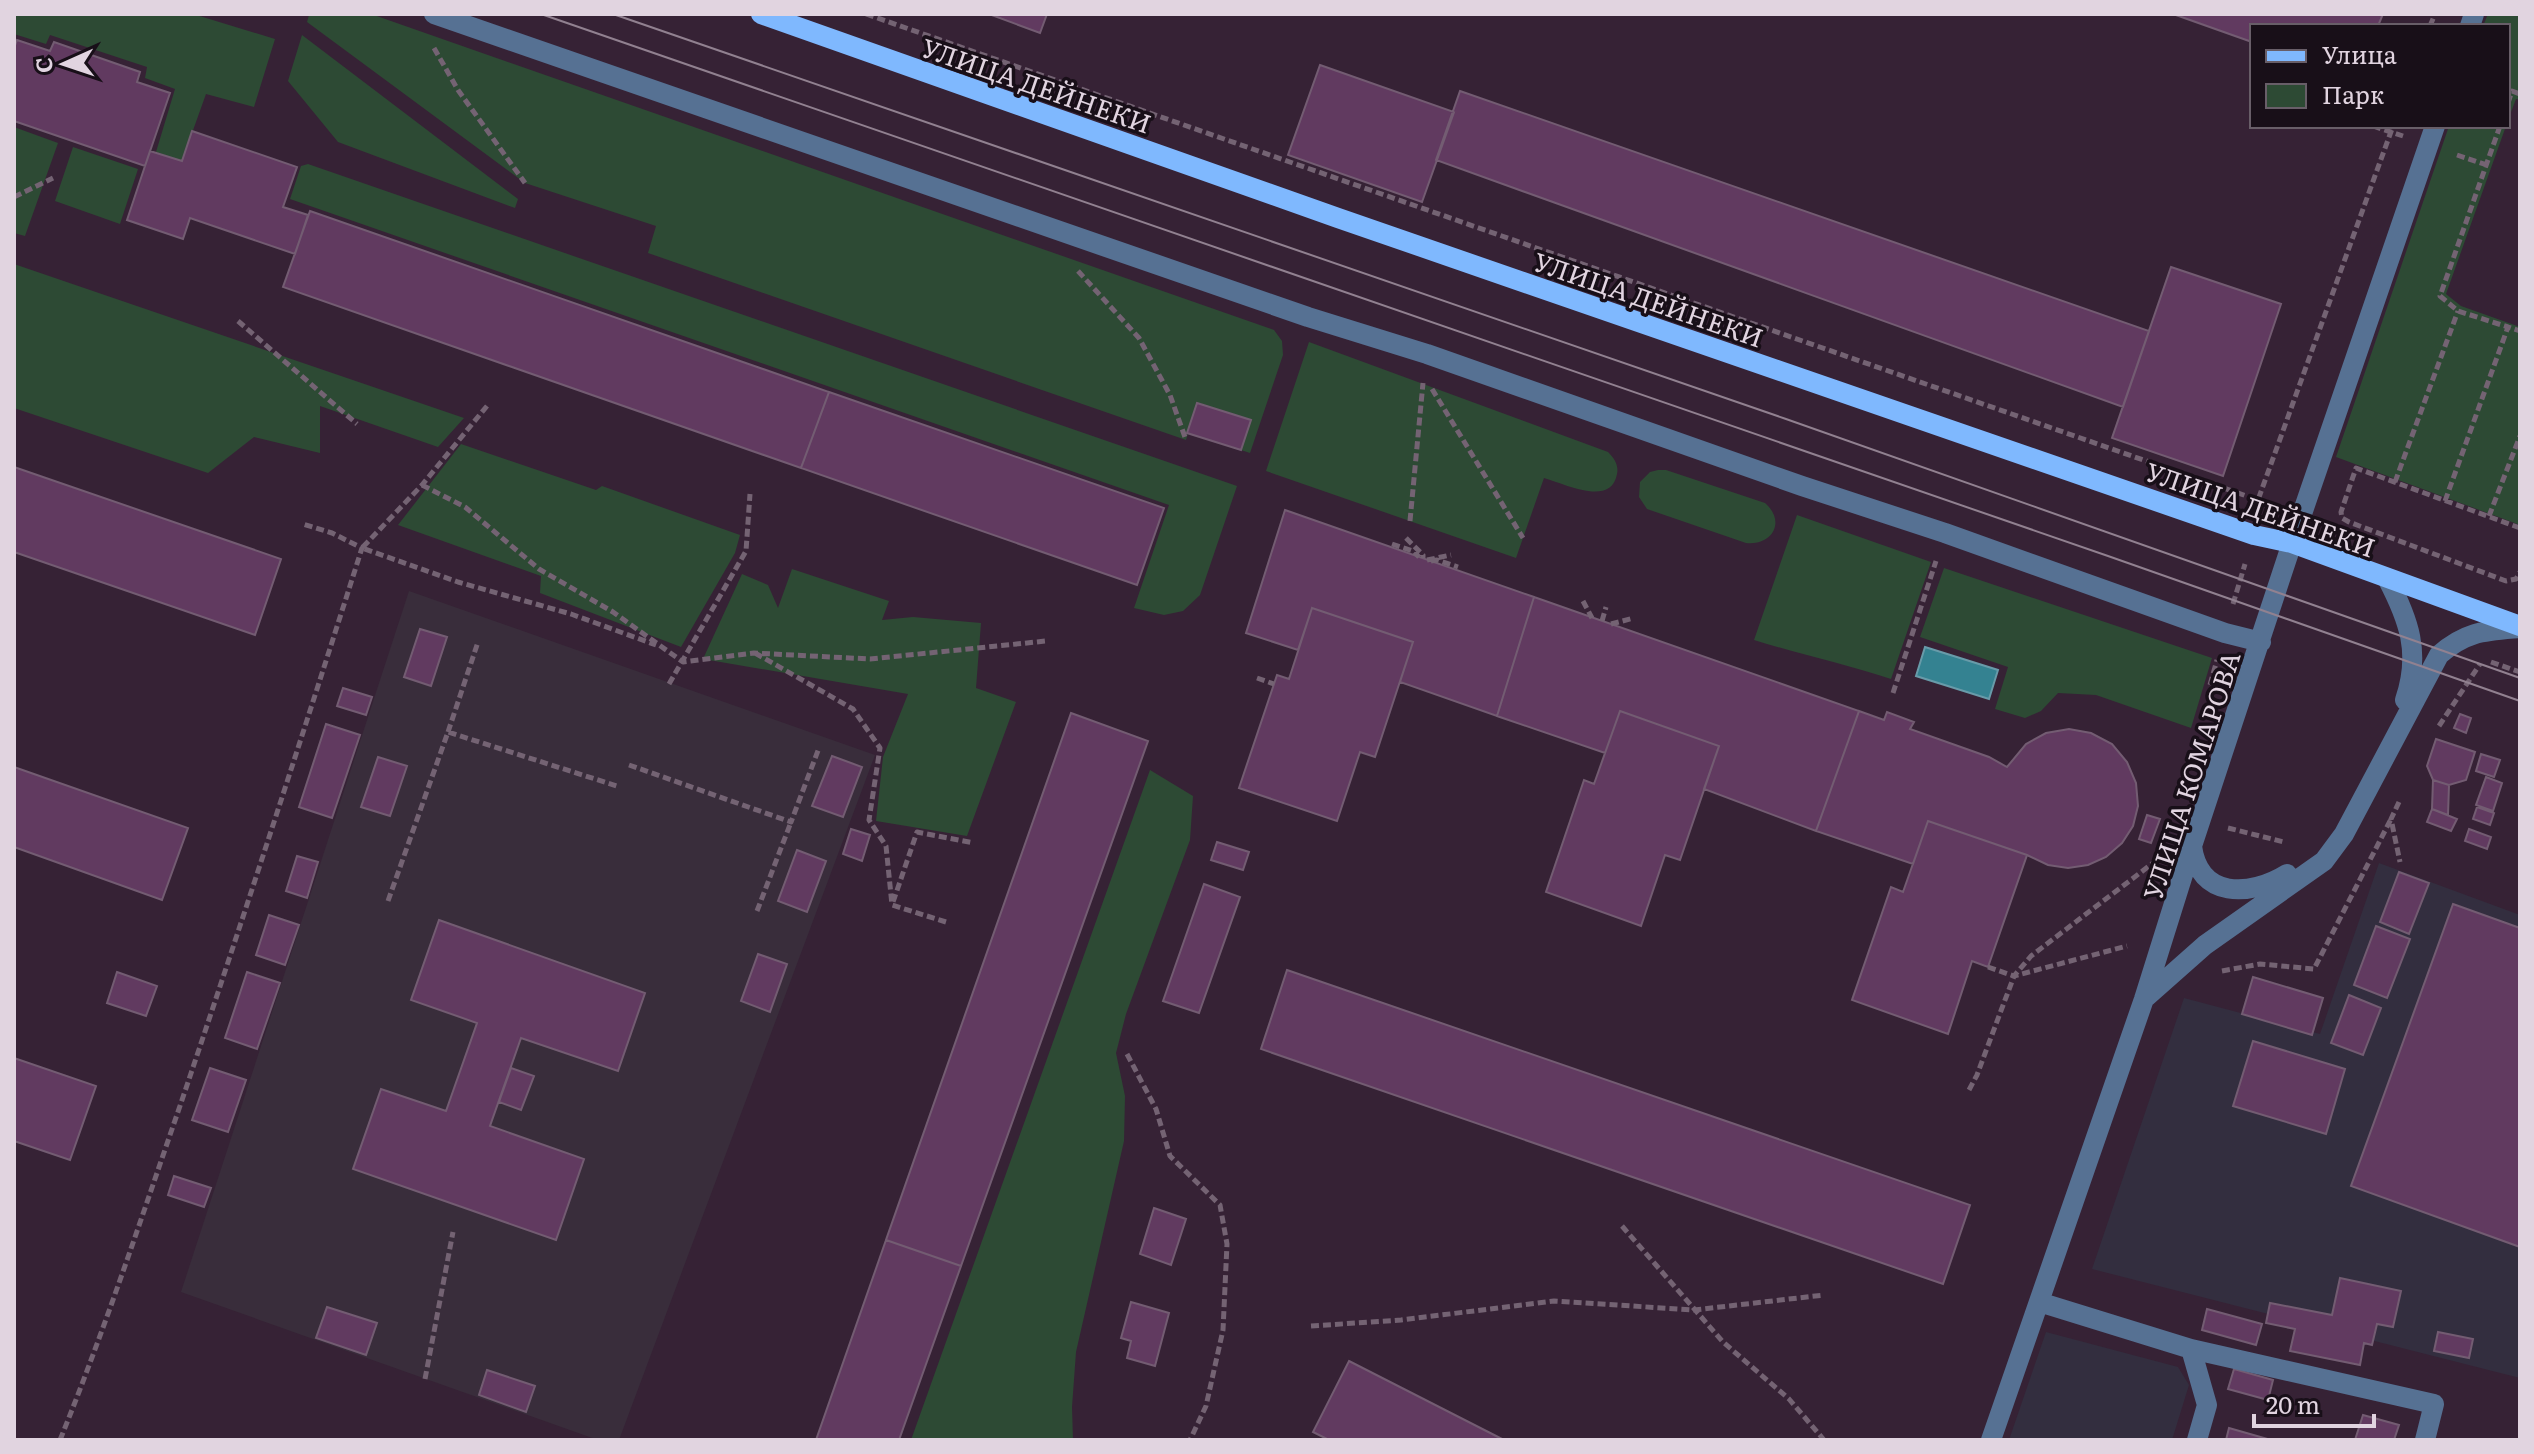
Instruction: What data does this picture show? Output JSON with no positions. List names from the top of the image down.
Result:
{
  "streets": {
    "main road": ["УЛИЦА ДЕЙНЕКИ"],
    "street": ["УЛИЦА КОМАРОВА"]
  },
  "crossings": [
    ["УЛИЦА ДЕЙНЕКИ", "УЛИЦА КОМАРОВА"]
  ],
  "legend": ["Улица", "Парк"],
  "scale_bar": "20 m",
  "north": "left"
}
